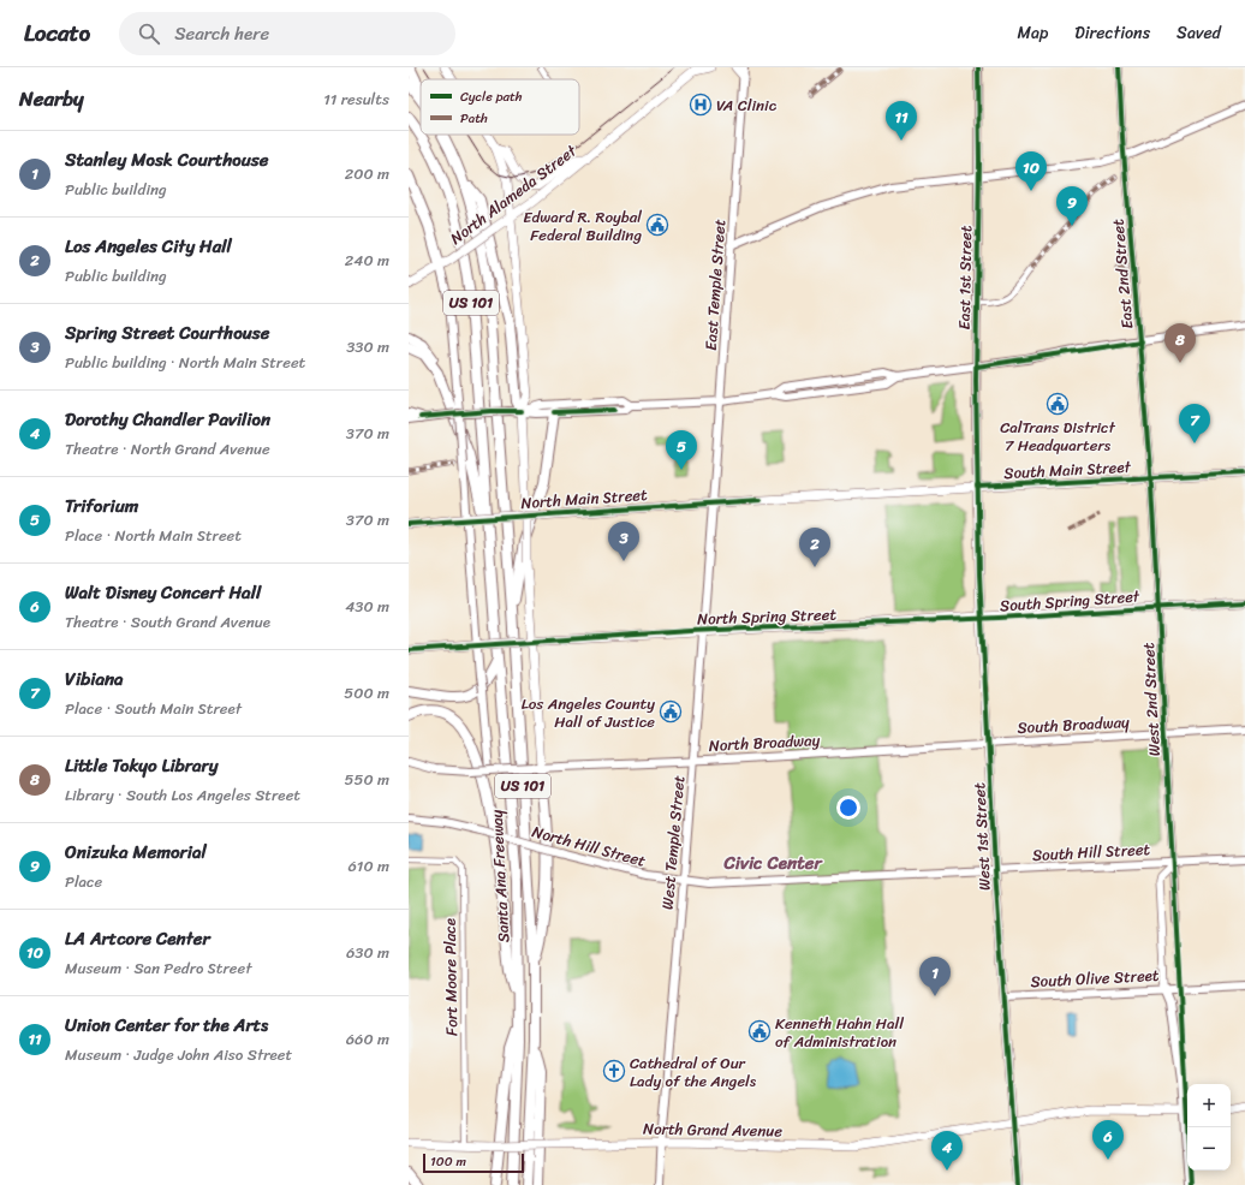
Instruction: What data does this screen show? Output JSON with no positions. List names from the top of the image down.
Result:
{
  "streets": {
    "highway": ["US 101", "Santa Ana Freeway"],
    "main road": [
      "North Alameda Street",
      "East 1st Street",
      "East Temple Street",
      "South Main Street",
      "North Main Street",
      "South Spring Street",
      "North Spring Street",
      "West 2nd Street",
      "South Broadway",
      "North Broadway",
      "West 1st Street",
      "West Temple Street",
      "North Hill Street",
      "South Hill Street",
      "South Olive Street",
      "North Grand Avenue"
    ],
    "street": ["East 2nd Street", "Fort Moore Place"]
  },
  "crossings": [
    ["East 2nd Street", "South Main Street"],
    ["East 2nd Street", "West 2nd Street"],
    ["East 1st Street", "South Main Street"],
    ["East 1st Street", "North Main Street"],
    ["East 1st Street", "West 1st Street"],
    ["East Temple Street", "North Main Street"],
    ["East Temple Street", "West Temple Street"],
    ["US 101", "Santa Ana Freeway"],
    ["South Main Street", "North Main Street"],
    ["South Main Street", "West 2nd Street"],
    ["South Main Street", "West 1st Street"],
    ["North Main Street", "West 1st Street"],
    ["North Main Street", "West Temple Street"],
    ["South Spring Street", "North Spring Street"],
    ["South Spring Street", "West 2nd Street"],
    ["South Spring Street", "West 1st Street"],
    ["North Spring Street", "West 1st Street"],
    ["North Spring Street", "West Temple Street"],
    ["West 2nd Street", "South Broadway"],
    ["West 2nd Street", "South Hill Street"],
    ["South Broadway", "North Broadway"],
    ["South Broadway", "West 1st Street"],
    ["North Broadway", "West 1st Street"],
    ["North Broadway", "West Temple Street"],
    ["West 1st Street", "North Hill Street"],
    ["West 1st Street", "South Hill Street"],
    ["West 1st Street", "South Olive Street"],
    ["West 1st Street", "North Grand Avenue"],
    ["West Temple Street", "North Hill Street"],
    ["West Temple Street", "North Grand Avenue"],
    ["North Hill Street", "South Hill Street"],
    ["Fort Moore Place", "North Grand Avenue"]
  ],
  "districts": ["Civic Center"],
  "places": {
    "hospital": ["VA Clinic"],
    "public building": [
      "Edward R. Roybal Federal Building",
      "CalTrans District 7 Headquarters",
      "Los Angeles County Hall of Justice",
      "Kenneth Hahn Hall of Administration"
    ],
    "church": ["Cathedral of Our Lady of the Angels"]
  },
  "legend": ["Cycle path", "Path"],
  "scale_bar": "100 m",
  "page": {
    "header": "Locato",
    "search": "Search here",
    "nav": ["Map", "Directions", "Saved"],
    "heading": ["Nearby", "11 results"],
    "pins": [
      "11",
      "10",
      "9",
      "8",
      "7",
      "5",
      "3",
      "2",
      "1",
      "6",
      "4"
    ],
    "list": [
      {
        "mark": "1",
        "name": "Stanley Mosk Courthouse",
        "note": "Public building",
        "value": "200 m"
      },
      {
        "mark": "2",
        "name": "Los Angeles City Hall",
        "note": "Public building",
        "value": "240 m"
      },
      {
        "mark": "3",
        "name": "Spring Street Courthouse",
        "note": "Public building · North Main Street",
        "value": "330 m"
      },
      {
        "mark": "4",
        "name": "Dorothy Chandler Pavilion",
        "note": "Theatre · North Grand Avenue",
        "value": "370 m"
      },
      {
        "mark": "5",
        "name": "Triforium",
        "note": "Place · North Main Street",
        "value": "370 m"
      },
      {
        "mark": "6",
        "name": "Walt Disney Concert Hall",
        "note": "Theatre · South Grand Avenue",
        "value": "430 m"
      },
      {
        "mark": "7",
        "name": "Vibiana",
        "note": "Place · South Main Street",
        "value": "500 m"
      },
      {
        "mark": "8",
        "name": "Little Tokyo Library",
        "note": "Library · South Los Angeles Street",
        "value": "550 m"
      },
      {
        "mark": "9",
        "name": "Onizuka Memorial",
        "note": "Place",
        "value": "610 m"
      },
      {
        "mark": "10",
        "name": "LA Artcore Center",
        "note": "Museum · San Pedro Street",
        "value": "630 m"
      },
      {
        "mark": "11",
        "name": "Union Center for the Arts",
        "note": "Museum · Judge John Aiso Street",
        "value": "660 m"
      }
    ],
    "map_buttons": ["+", "−"],
    "scale": "100 m"
  }
}
